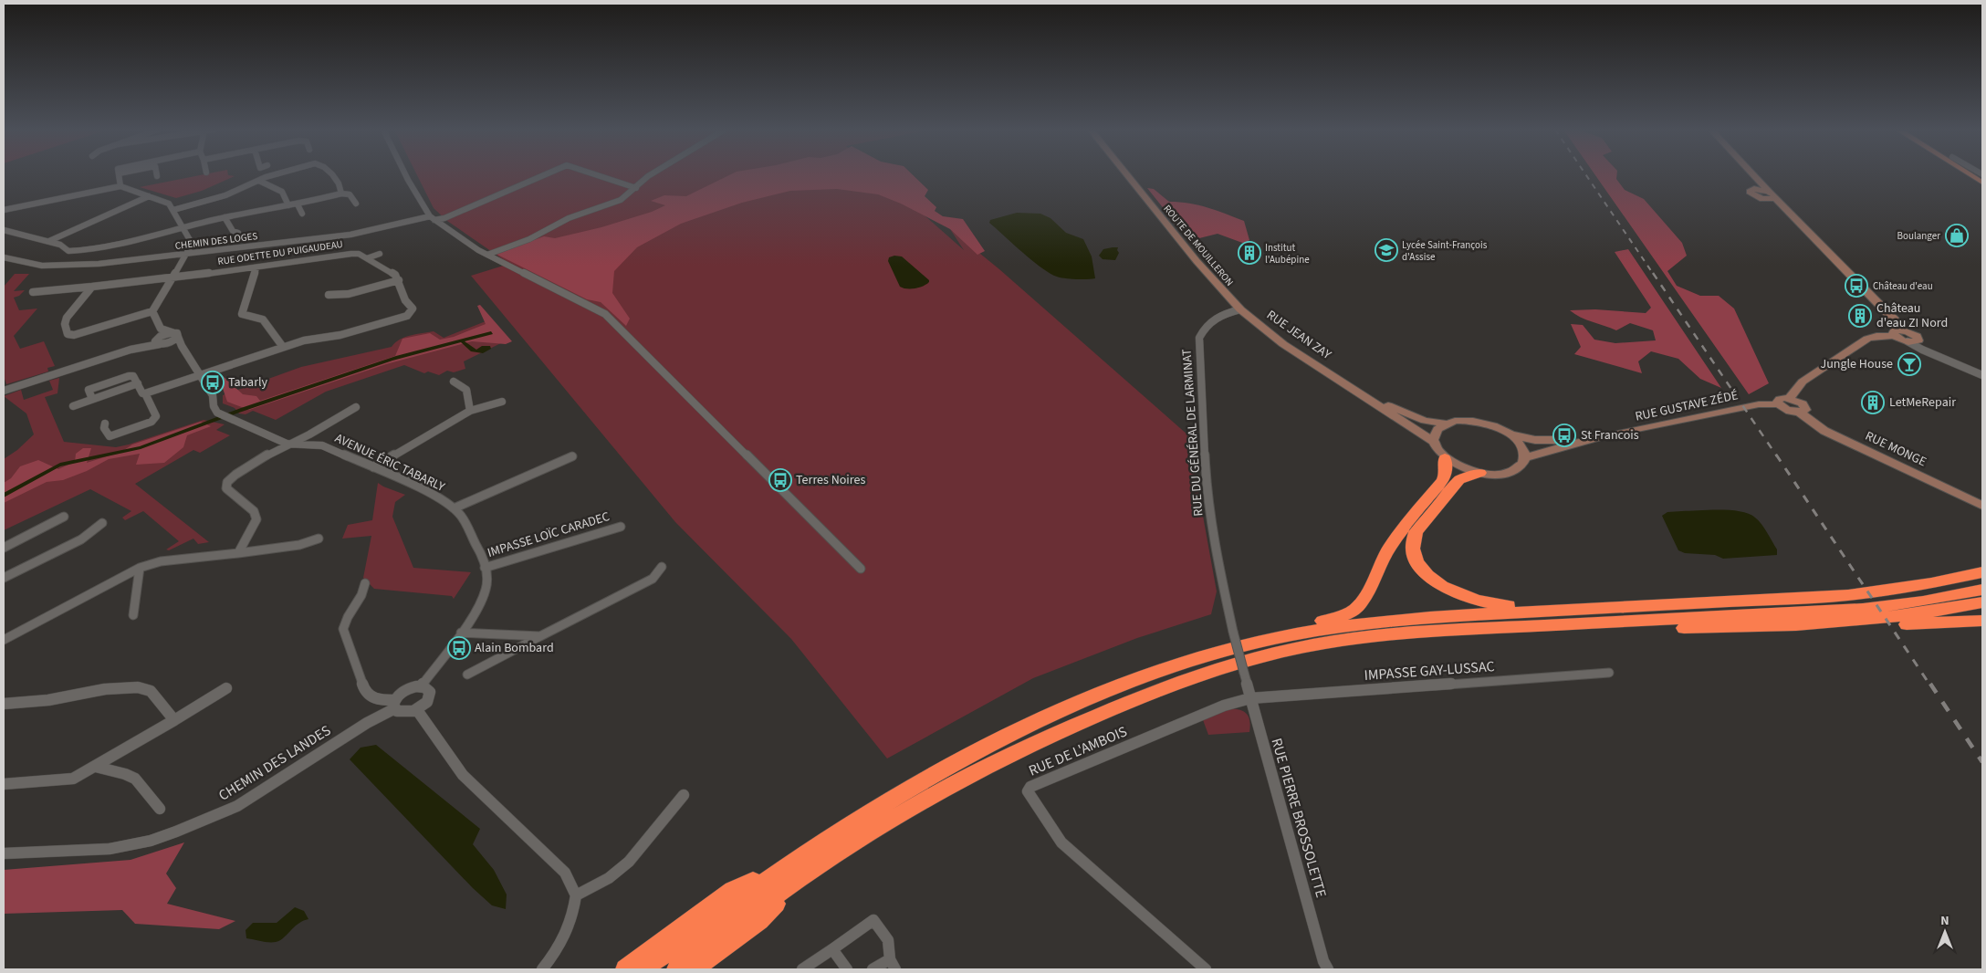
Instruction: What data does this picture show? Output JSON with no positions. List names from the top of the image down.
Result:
{
  "streets": {
    "street": [
      "CHEMIN DES LOGES",
      "ROUTE DE MOUILLERON",
      "RUE ODETTE DU PUIGAUDEAU",
      "RUE JEAN ZAY",
      "RUE GUSTAVE ZÉDÉ",
      "RUE DU GÉNÉRAL DE LARMINAT",
      "RUE MONGE",
      "AVENUE ÉRIC TABARLY",
      "IMPASSE LOÏC CARADEC",
      "IMPASSE GAY-LUSSAC",
      "RUE DE L'AMBOIS",
      "CHEMIN DES LANDES",
      "RUE PIERRE BROSSOLETTE"
    ]
  },
  "crossings": [
    ["ROUTE DE MOUILLERON", "RUE JEAN ZAY"],
    ["ROUTE DE MOUILLERON", "RUE DU GÉNÉRAL DE LARMINAT"],
    ["RUE JEAN ZAY", "RUE GUSTAVE ZÉDÉ"],
    ["RUE JEAN ZAY", "RUE DU GÉNÉRAL DE LARMINAT"],
    ["RUE DU GÉNÉRAL DE LARMINAT", "RUE PIERRE BROSSOLETTE"],
    ["AVENUE ÉRIC TABARLY", "IMPASSE LOÏC CARADEC"],
    ["AVENUE ÉRIC TABARLY", "CHEMIN DES LANDES"],
    ["IMPASSE GAY-LUSSAC", "RUE DE L'AMBOIS"],
    ["IMPASSE GAY-LUSSAC", "RUE PIERRE BROSSOLETTE"],
    ["RUE DE L'AMBOIS", "RUE PIERRE BROSSOLETTE"]
  ],
  "places": {
    "shop": ["Boulanger"],
    "school or university": ["Lycée Saint-François d'Assise"],
    "building": ["Institut l'Aubépine", "Château d'eau ZI Nord", "LetMeRepair"],
    "bus stop": [
      "Château d'eau",
      "Tabarly",
      "St Francois",
      "Terres Noires",
      "Alain Bombard"
    ],
    "bar": ["Jungle House"]
  },
  "north": "top"
}
